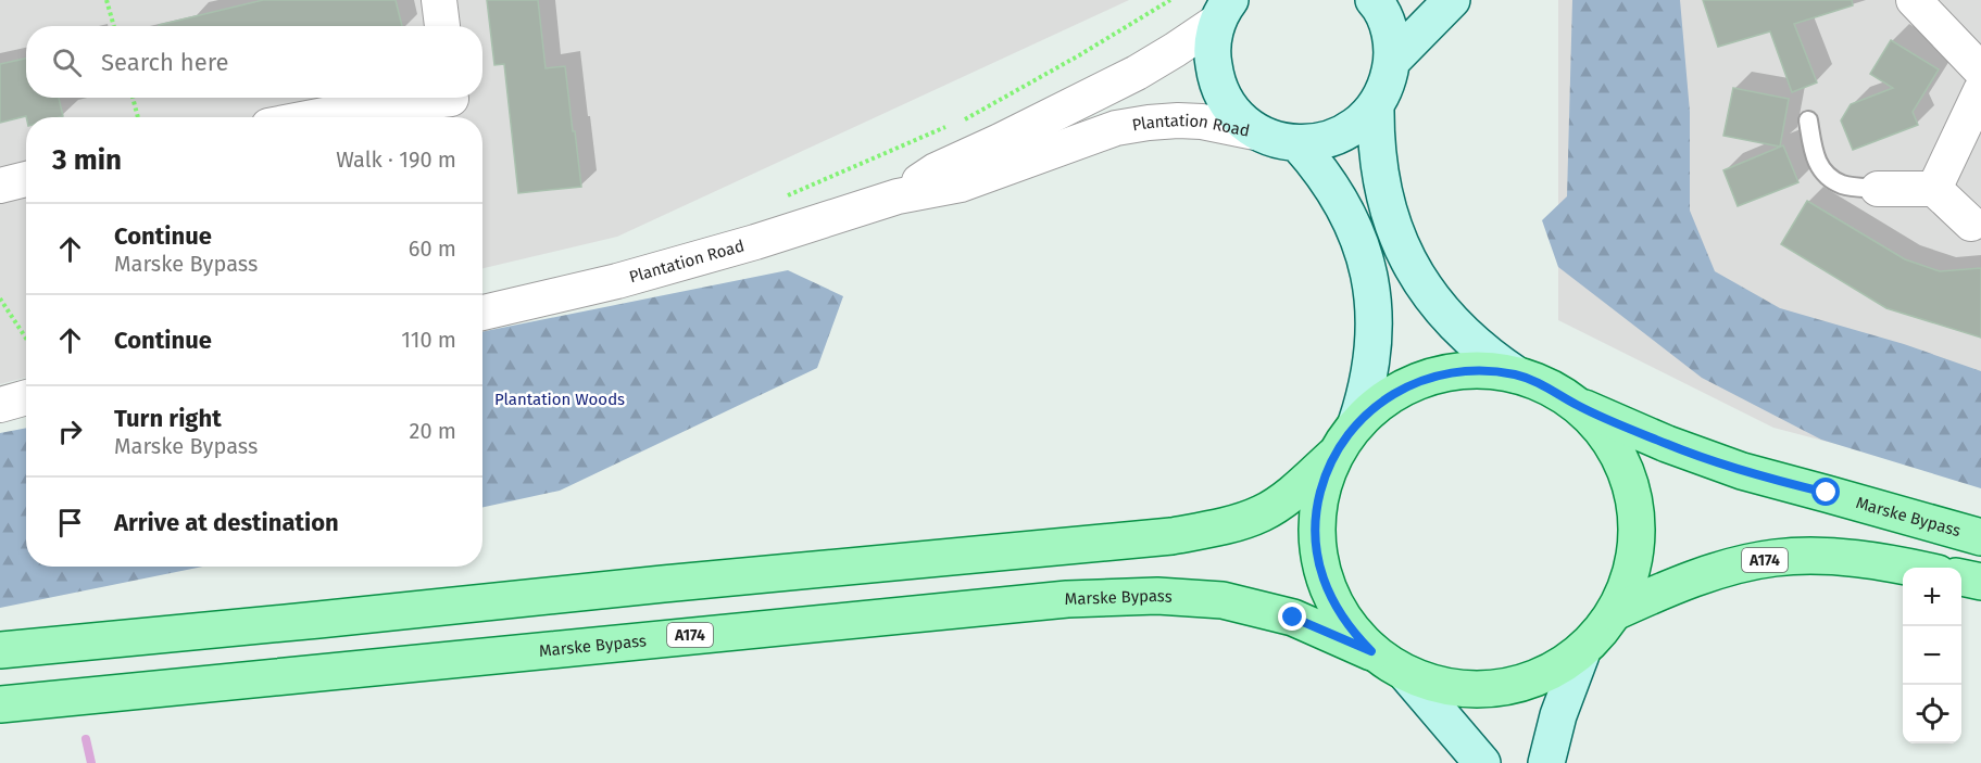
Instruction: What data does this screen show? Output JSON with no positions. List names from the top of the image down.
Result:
{
  "streets": {
    "main road": ["Marske Bypass", "A174"],
    "street": ["Plantation Road"]
  },
  "crossings": [
    ["Marske Bypass", "A174"]
  ],
  "parks": ["Plantation Woods"],
  "page": {
    "search": "Search here",
    "heading": ["3 min", "Walk · 190 m"],
    "list": [
      ["Continue", "Marske Bypass", "60 m"],
      ["Continue", "110 m"],
      ["Turn right", "Marske Bypass", "20 m"],
      "Arrive at destination"
    ],
    "map_buttons": ["+", "−"]
  }
}
